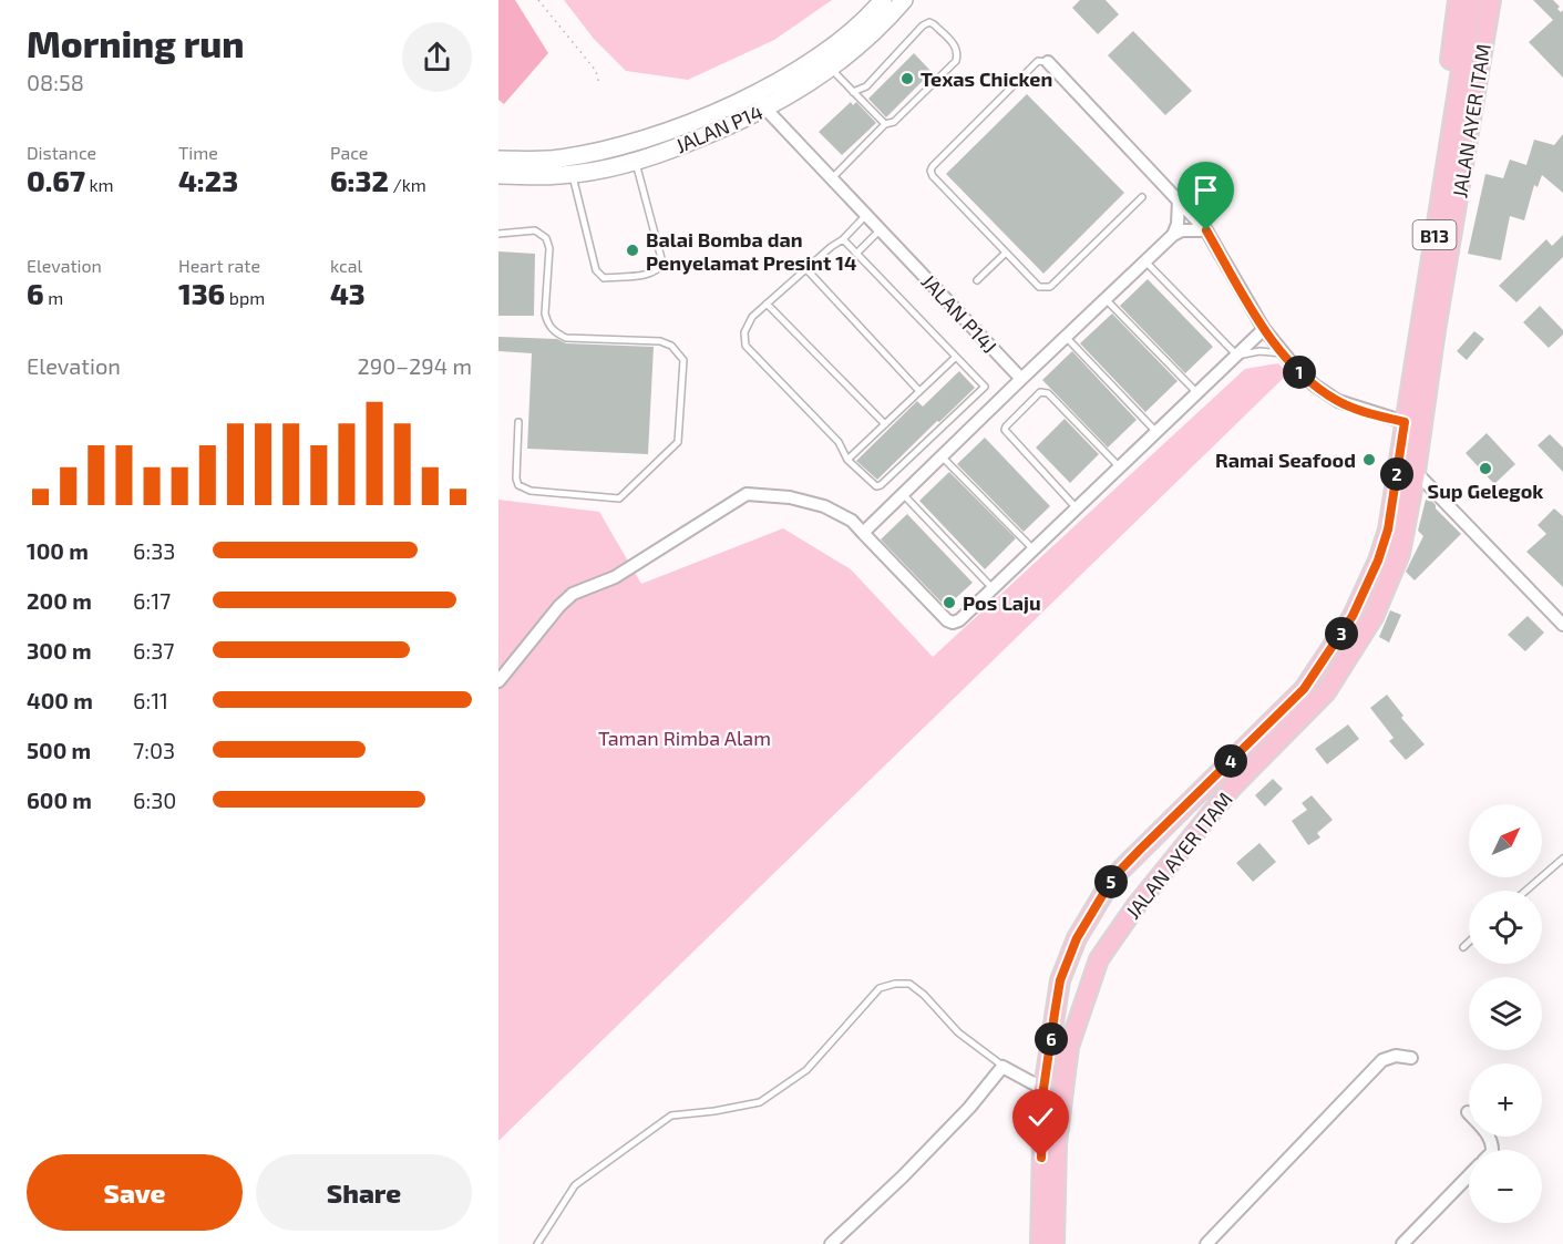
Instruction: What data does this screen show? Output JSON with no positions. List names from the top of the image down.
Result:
{
  "streets": {
    "main road": ["JALAN AYER ITAM", "JALAN P14", "B13"],
    "street": ["JALAN P14J"]
  },
  "crossings": [
    ["JALAN AYER ITAM", "B13"],
    ["JALAN P14", "JALAN P14J"]
  ],
  "parks": ["Taman Rimba Alam"],
  "places": [
    "Texas Chicken",
    "Balai Bomba dan Penyelamat Presint 14",
    "Ramai Seafood",
    "Sup Gelegok",
    "Pos Laju"
  ],
  "north": "top right",
  "page": {
    "heading": ["Morning run", "08:58"],
    "stats": [
      ["Distance", "0.67 km"],
      ["Time", "4:23"],
      ["Pace", "6:32 /km"],
      ["Elevation", "6 m"],
      ["Heart rate", "136 bpm"],
      ["kcal", "43"]
    ],
    "chart": ["Elevation", "290–294 m"],
    "pins": [
      "1",
      "2",
      "3",
      "4",
      "5",
      "6"
    ],
    "list": [
      {
        "name": "100 m",
        "note": "6:33"
      },
      {
        "name": "200 m",
        "note": "6:17"
      },
      {
        "name": "300 m",
        "note": "6:37"
      },
      {
        "name": "400 m",
        "note": "6:11"
      },
      {
        "name": "500 m",
        "note": "7:03"
      },
      {
        "name": "600 m",
        "note": "6:30"
      }
    ],
    "map_buttons": ["+", "−"],
    "buttons": ["Save", "Share"]
  }
}
